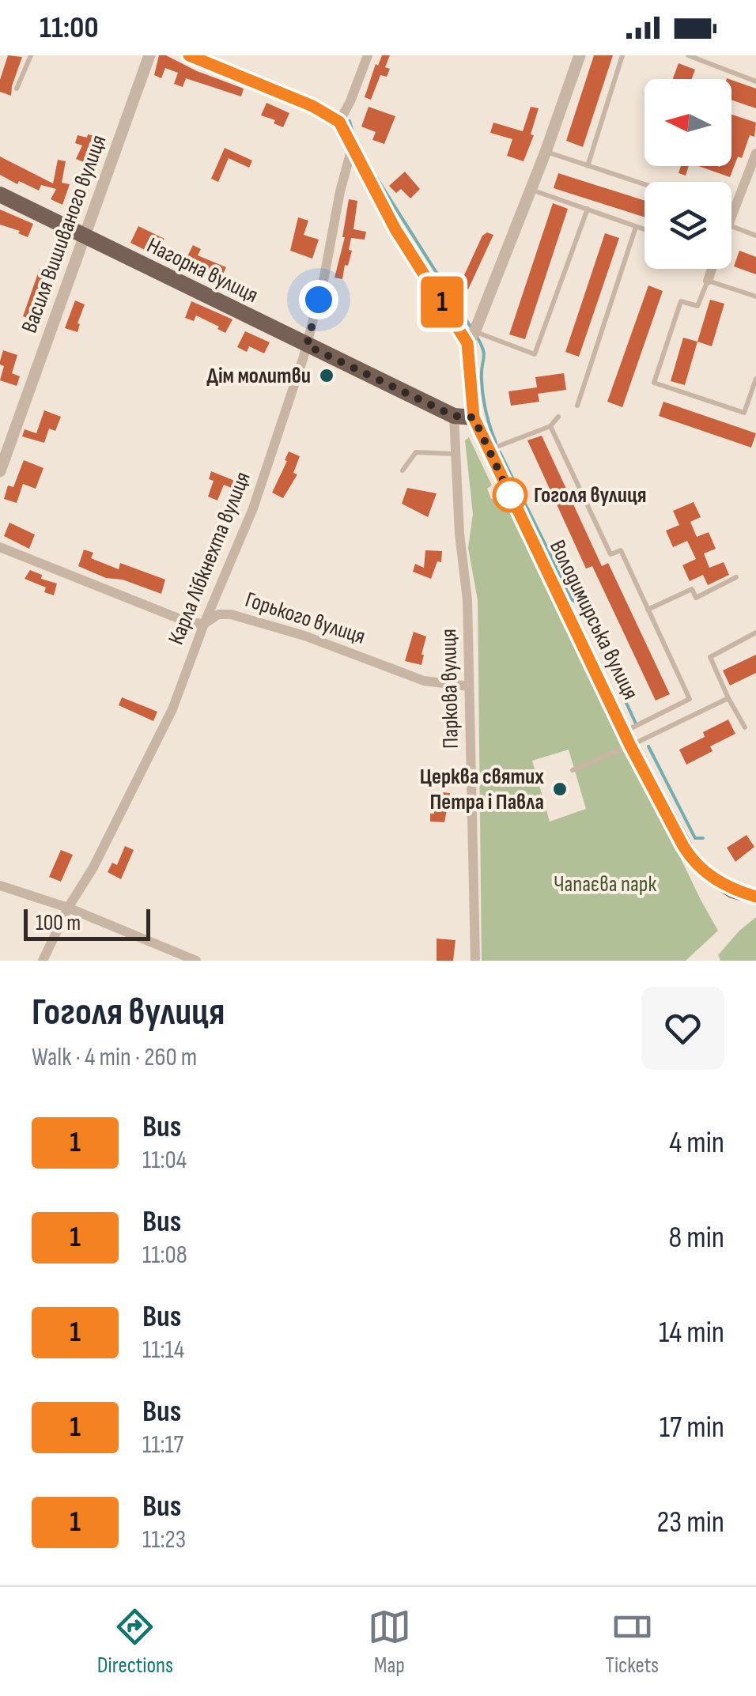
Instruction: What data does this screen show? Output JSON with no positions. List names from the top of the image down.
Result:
{
  "streets": {
    "main road": ["Нагорна вулиця", "Володимирська вулиця"],
    "street": [
      "Василя Вишиваного вулиця",
      "Карла Лібкнехта вулиця",
      "Горького вулиця",
      "Паркова вулиця"
    ]
  },
  "crossings": [
    ["Василя Вишиваного вулиця", "Нагорна вулиця"],
    ["Нагорна вулиця", "Карла Лібкнехта вулиця"],
    ["Нагорна вулиця", "Володимирська вулиця"],
    ["Нагорна вулиця", "Паркова вулиця"],
    ["Карла Лібкнехта вулиця", "Горького вулиця"],
    ["Горького вулиця", "Паркова вулиця"]
  ],
  "parks": ["Чапаєва парк"],
  "places": ["Дім молитви", "Гоголя вулиця", "Церква святих Петра і Павла"],
  "lines": ["bus line 1"],
  "scale_bar": "100 m",
  "north": "left",
  "page": {
    "status": "11:00",
    "on_map": "1",
    "scale": "100 m",
    "heading": ["Гоголя вулиця", "Walk · 4 min · 260 m"],
    "list": [
      {
        "mark": "1",
        "name": "Bus",
        "note": "11:04",
        "value": "4 min"
      },
      {
        "mark": "1",
        "name": "Bus",
        "note": "11:08",
        "value": "8 min"
      },
      {
        "mark": "1",
        "name": "Bus",
        "note": "11:14",
        "value": "14 min"
      },
      {
        "mark": "1",
        "name": "Bus",
        "note": "11:17",
        "value": "17 min"
      },
      {
        "mark": "1",
        "name": "Bus",
        "note": "11:23",
        "value": "23 min"
      }
    ],
    "tabs": ["Directions", "Map", "Tickets"]
  }
}
